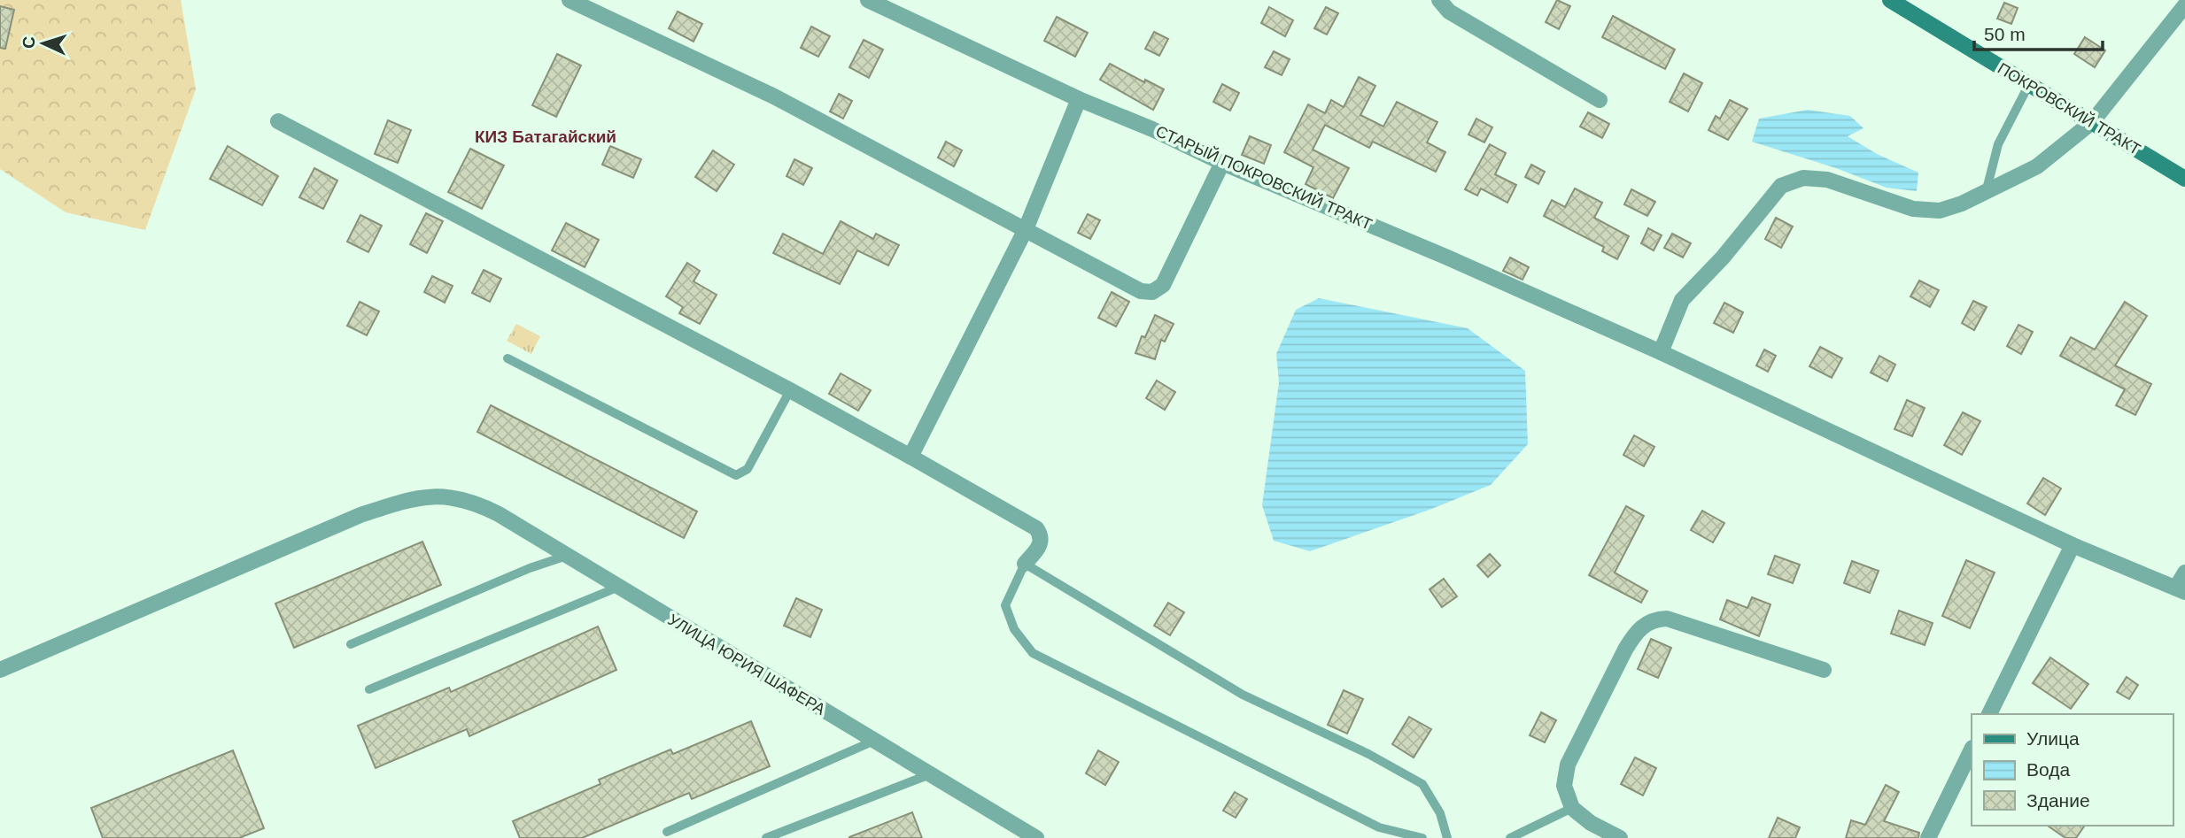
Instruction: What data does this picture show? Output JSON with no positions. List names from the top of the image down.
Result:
{
  "streets": {
    "main road": ["ПОКРОВСКИЙ ТРАКТ"],
    "street": ["СТАРЫЙ ПОКРОВСКИЙ ТРАКТ", "УЛИЦА ЮРИЯ ШАФЕРА"]
  },
  "districts": ["КИЗ Батагайский"],
  "legend": ["Улица", "Вода", "Здание"],
  "scale_bar": "50 m",
  "north": "left"
}
